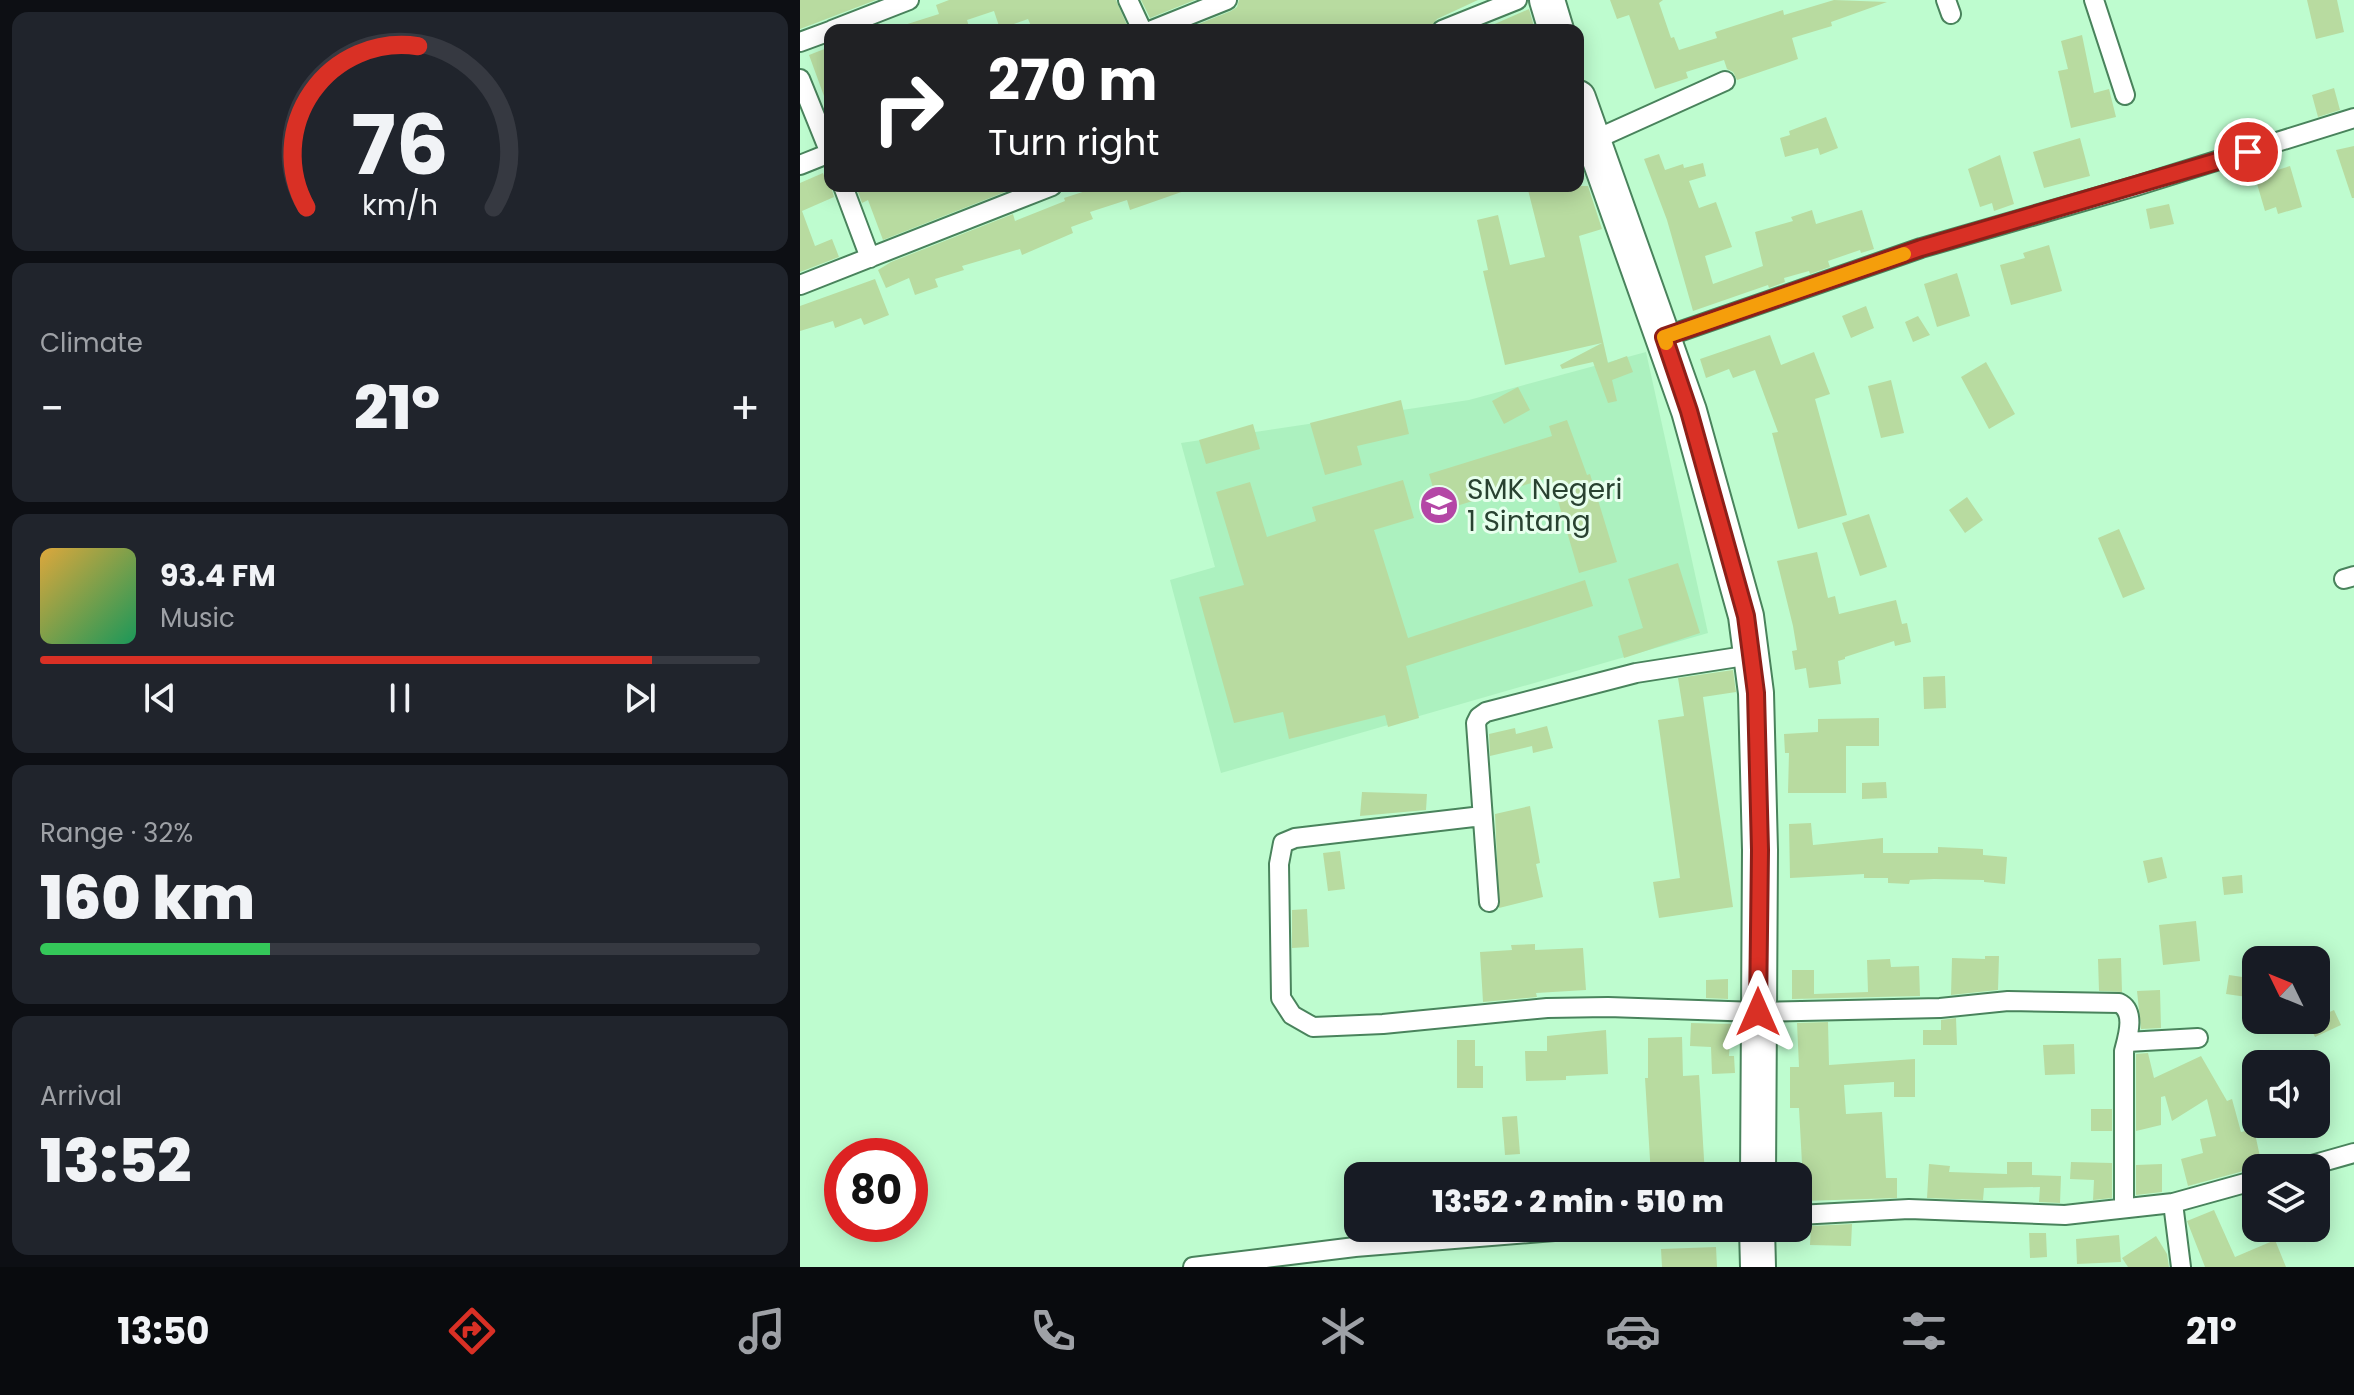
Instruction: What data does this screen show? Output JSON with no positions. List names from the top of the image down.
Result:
{
  "places": {
    "school or university": ["SMK Negeri 1 Sintang"]
  },
  "north": "top left",
  "page": {
    "turn": ["270 m", "Turn right"],
    "tile": [
      "Climate",
      ["Range · 32%", "160 km"],
      ["Arrival", "13:52"]
    ],
    "heat": ["−", "21°", "+"],
    "song": ["93.4 FM", "Music"],
    "limit": "80",
    "trip": "13:52 · 2 min · 510 m",
    "tabs": ["13:50", "21°"],
    "gauge": ["76", "km/h"]
  }
}
